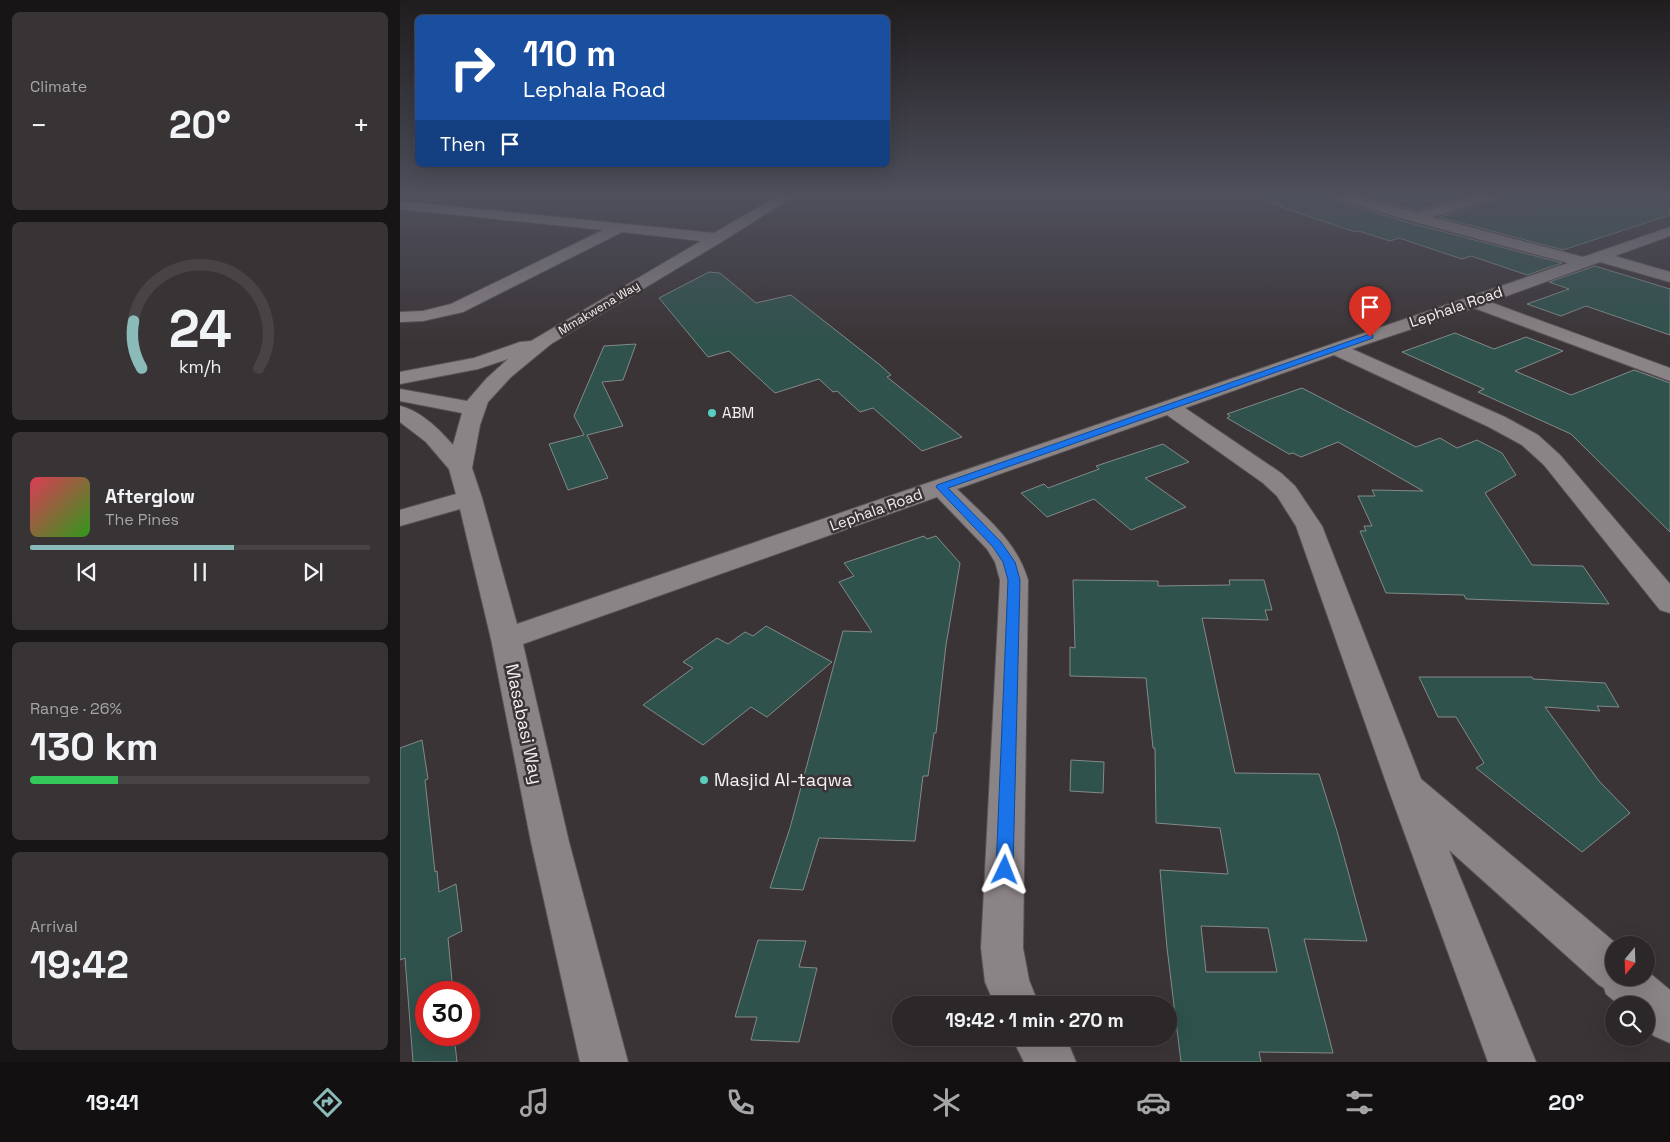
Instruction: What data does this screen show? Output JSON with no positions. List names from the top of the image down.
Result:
{
  "streets": {
    "street": ["Lephala Road", "Mmakwena Way", "Masabasi Way"]
  },
  "crossings": [
    ["Lephala Road", "Masabasi Way"],
    ["Mmakwena Way", "Masabasi Way"]
  ],
  "places": ["ABM", "Masjid Al-taqwa"],
  "north": "bottom",
  "page": {
    "tile": [
      "Climate",
      ["Range · 26%", "130 km"],
      ["Arrival", "19:42"]
    ],
    "turn": ["110 m", "Lephala Road"],
    "heat": ["−", "20°", "+"],
    "then": "Then",
    "song": ["Afterglow", "The Pines"],
    "limit": "30",
    "trip": "19:42 · 1 min · 270 m",
    "tabs": ["19:41", "20°"],
    "gauge": ["24", "km/h"]
  }
}
